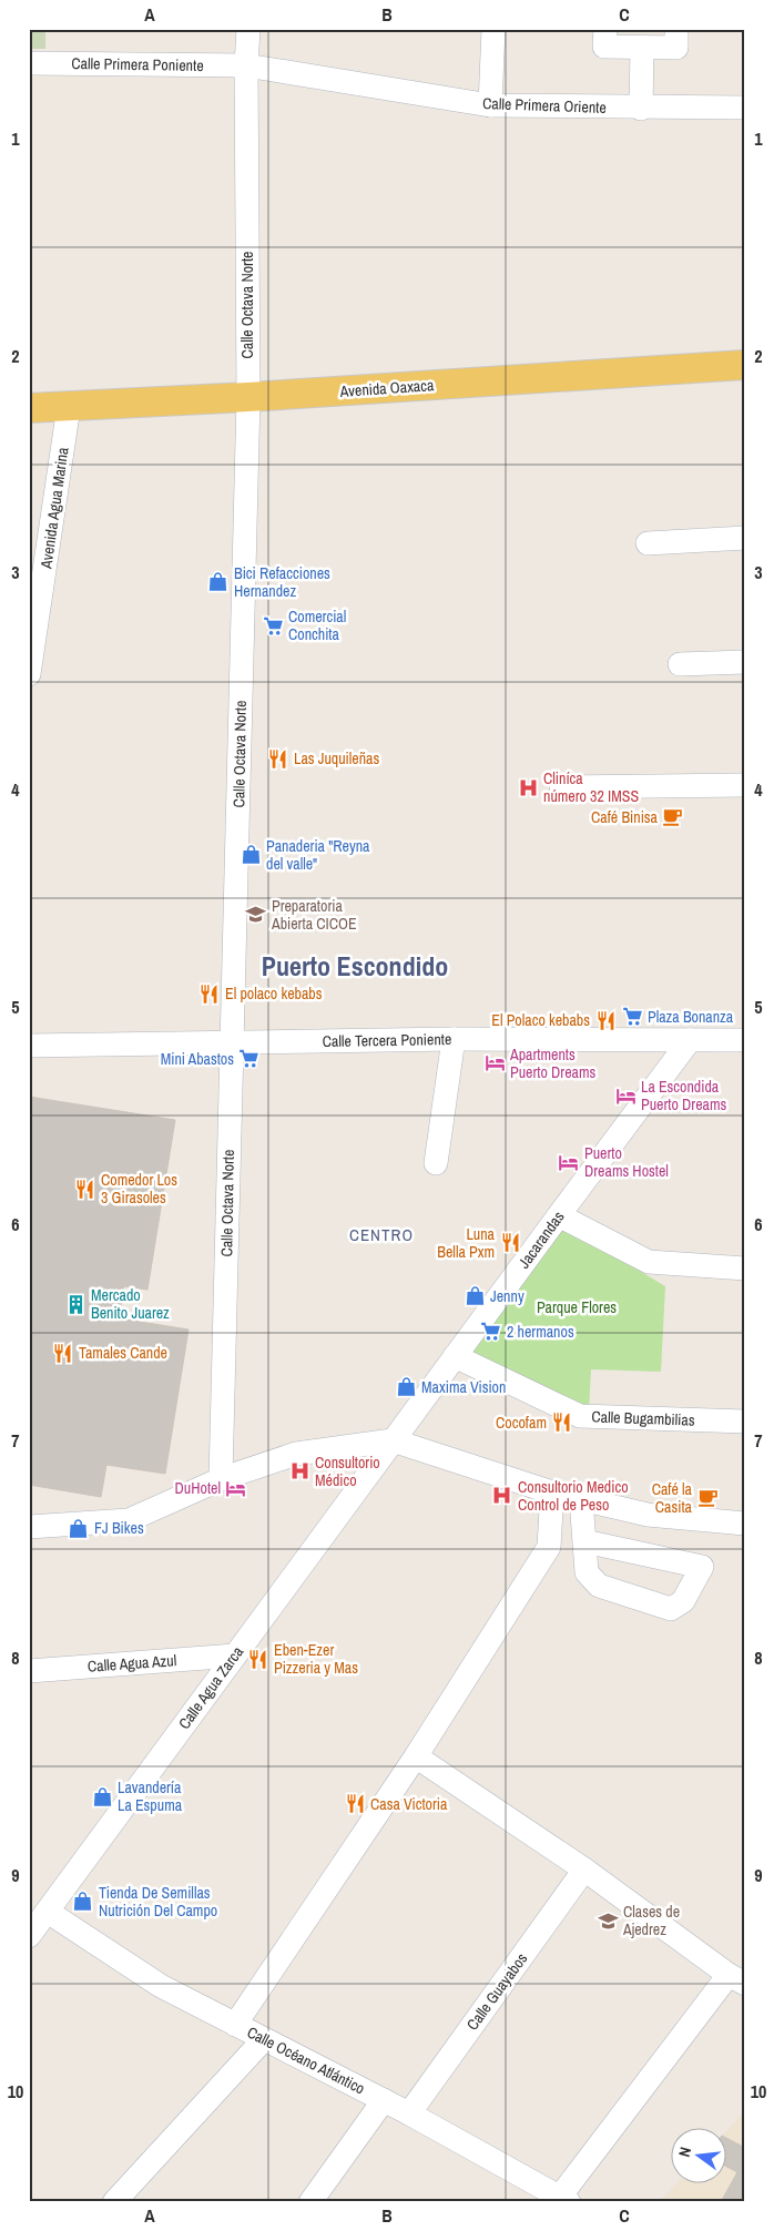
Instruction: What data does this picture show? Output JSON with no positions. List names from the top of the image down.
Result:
{
  "streets": {
    "main road": ["Avenida Oaxaca"],
    "street": [
      "Calle Primera Poniente",
      "Calle Primera Oriente",
      "Calle Octava Norte",
      "Avenida Agua Marina",
      "Calle Tercera Poniente",
      "Jacarandas",
      "Calle Bugambilias",
      "Calle Agua Azul",
      "Calle Agua Zarca",
      "Calle Guayabos",
      "Calle Océano Atlántico"
    ]
  },
  "crossings": [
    ["Calle Primera Poniente", "Calle Primera Oriente"],
    ["Calle Primera Poniente", "Calle Octava Norte"],
    ["Calle Primera Oriente", "Calle Octava Norte"],
    ["Calle Octava Norte", "Avenida Oaxaca"],
    ["Calle Octava Norte", "Calle Tercera Poniente"],
    ["Avenida Oaxaca", "Avenida Agua Marina"],
    ["Calle Tercera Poniente", "Jacarandas"],
    ["Jacarandas", "Calle Bugambilias"],
    ["Jacarandas", "Calle Agua Zarca"],
    ["Calle Agua Azul", "Calle Agua Zarca"],
    ["Calle Agua Zarca", "Calle Océano Atlántico"],
    ["Calle Guayabos", "Calle Océano Atlántico"]
  ],
  "districts": ["Puerto Escondido", "CENTRO"],
  "parks": ["Parque Flores"],
  "places": {
    "shop": [
      "Bici Refacciones Hernandez",
      "Panaderia \"Reyna del valle\"",
      "Jenny",
      "Maxima Vision",
      "FJ Bikes",
      "Lavandería La Espuma",
      "Tienda De Semillas Nutrición Del Campo"
    ],
    "supermarket": [
      "Comercial Conchita",
      "Plaza Bonanza",
      "Mini Abastos",
      "2 hermanos"
    ],
    "restaurant": [
      "Las Juquileñas",
      "El polaco kebabs",
      "El Polaco kebabs",
      "Comedor Los 3 Girasoles",
      "Luna Bella Pxm",
      "Tamales Cande",
      "Cocofam",
      "Eben-Ezer Pizzeria y Mas",
      "Casa Victoria"
    ],
    "hospital": ["Cliníca número 32 IMSS", "Consultorio Médico", "Consultorio Medico Control de Peso"],
    "cafe": ["Café Binisa", "Café la Casita"],
    "school or university": ["Preparatoria Abierta CICOE", "Clases de Ajedrez"],
    "hotel": [
      "Apartments Puerto Dreams",
      "La Escondida Puerto Dreams",
      "Puerto Dreams Hostel",
      "DuHotel"
    ],
    "building": ["Mercado Benito Juarez"]
  },
  "north": "left",
  "grid": {
    "columns": ["A", "B", "C"],
    "rows": [
      "1",
      "2",
      "3",
      "4",
      "5",
      "6",
      "7",
      "8",
      "9",
      "10"
    ]
  }
}
